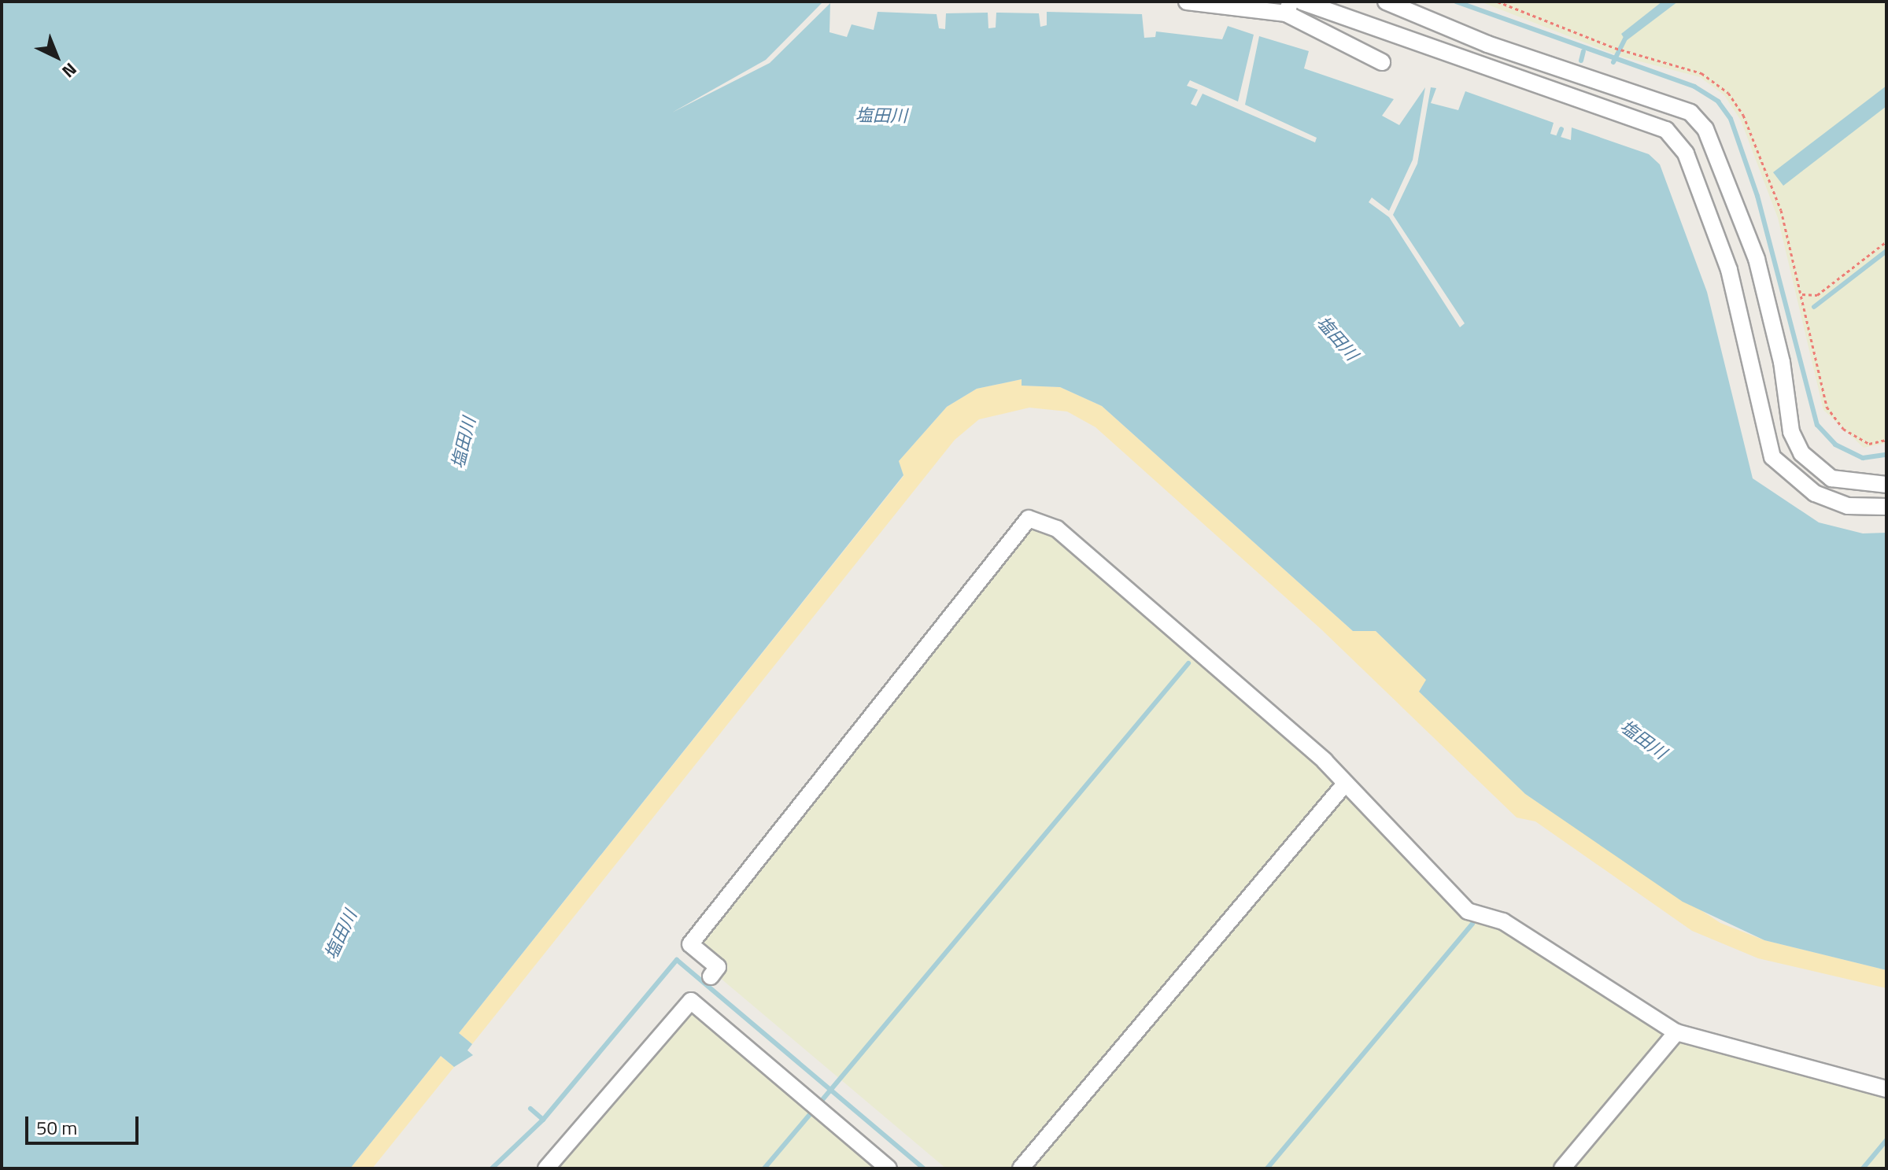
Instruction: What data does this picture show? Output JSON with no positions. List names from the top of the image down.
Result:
{
  "water": ["塩田川"],
  "scale_bar": "50 m",
  "north": "bottom right"
}
